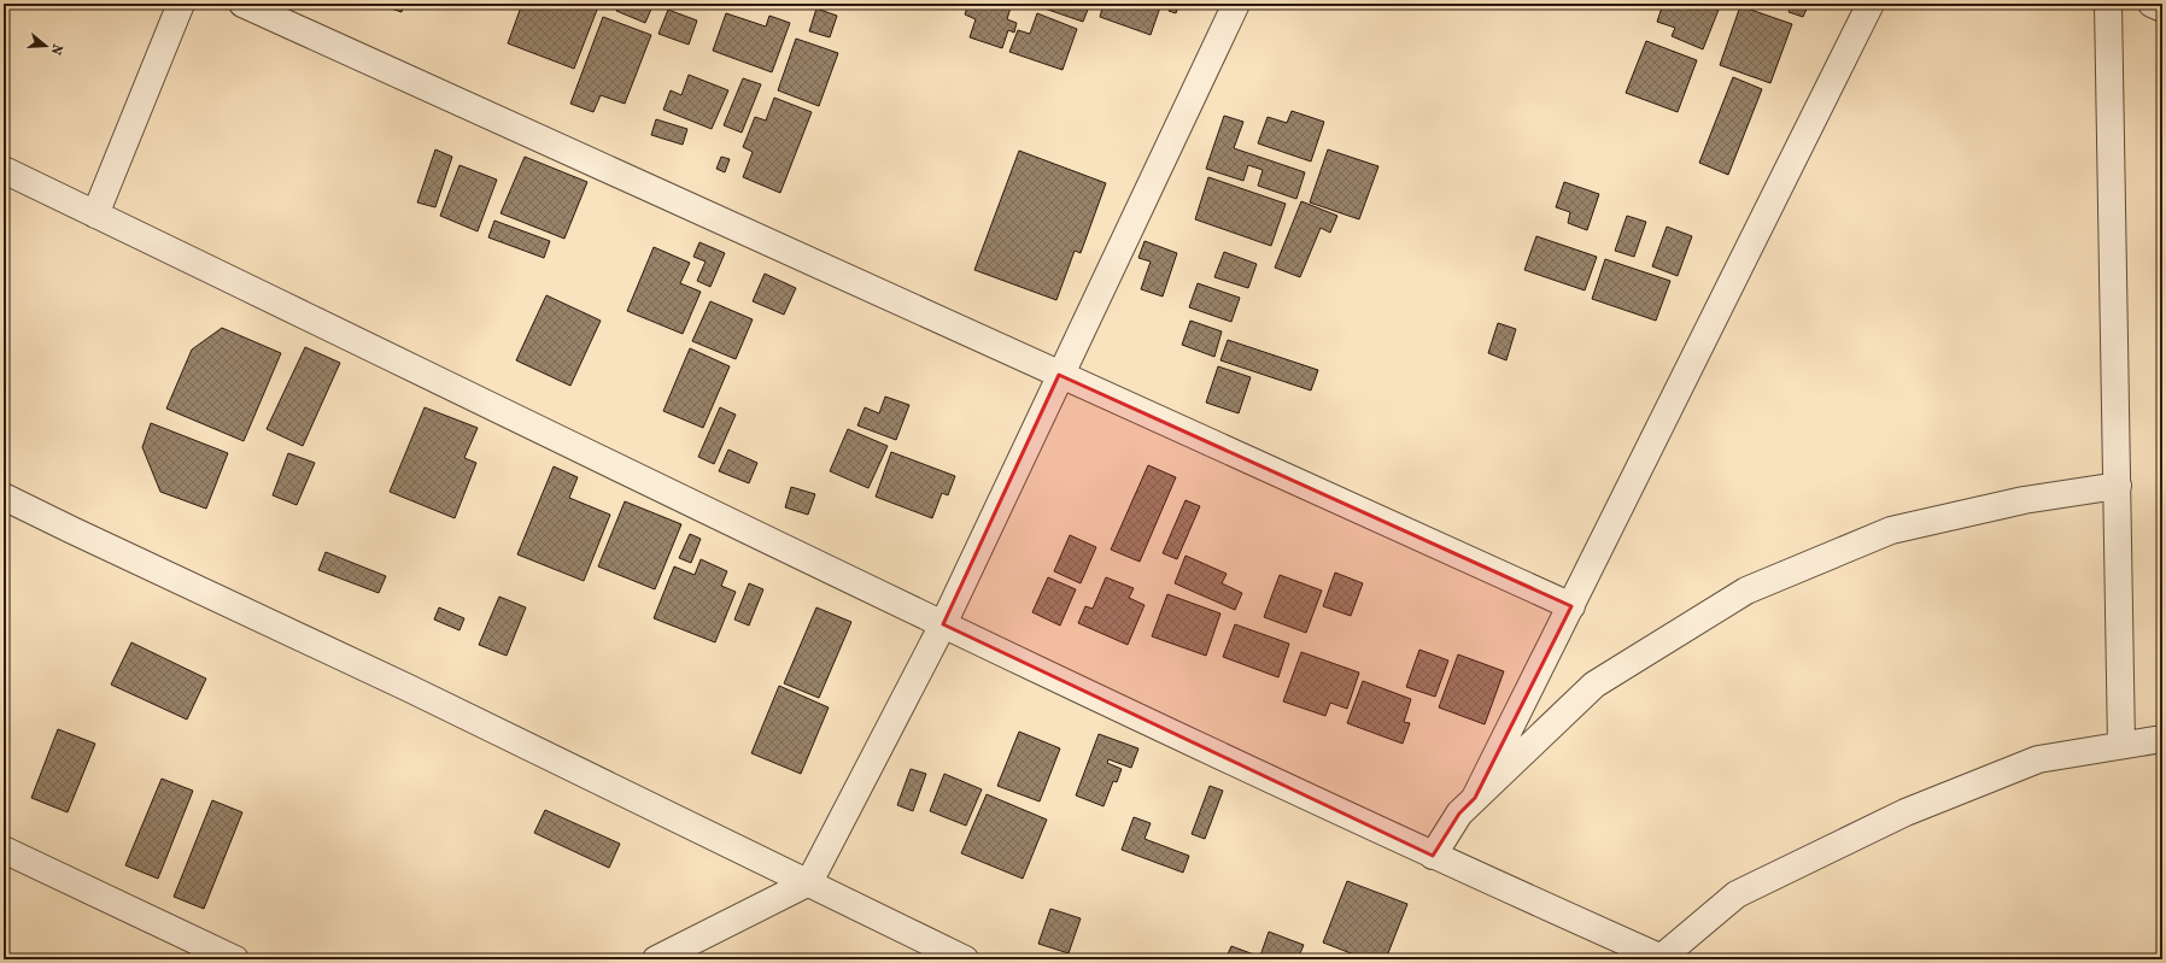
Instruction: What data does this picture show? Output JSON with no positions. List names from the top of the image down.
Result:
{
  "north": "right"
}
